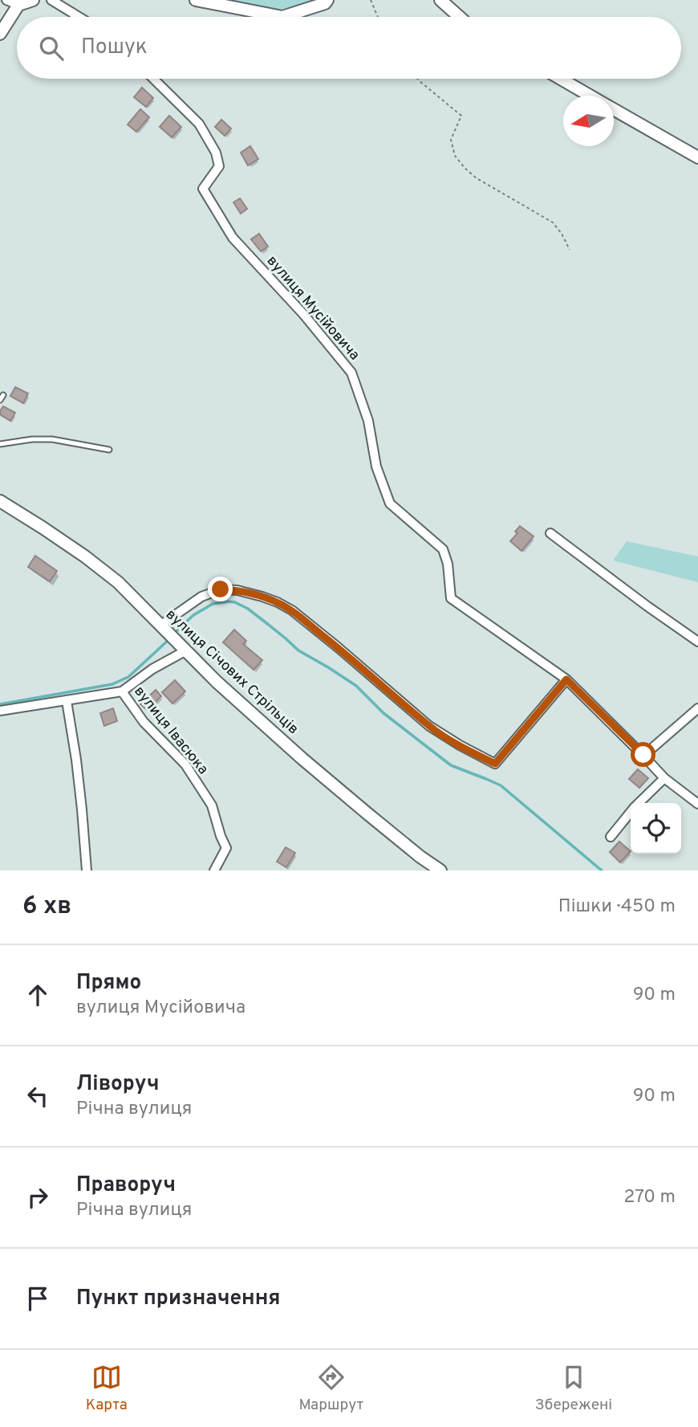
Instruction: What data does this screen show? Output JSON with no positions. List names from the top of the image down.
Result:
{
  "streets": {
    "street": ["вулиця Мусійовича", "вулиця Січових Стрільців", "вулиця Івасюка"]
  },
  "north": "left",
  "page": {
    "search": "Пошук",
    "heading": ["6 хв", "Пішки · 450 m"],
    "list": [
      ["Прямо", "вулиця Мусійовича", "90 m"],
      ["Ліворуч", "Річна вулиця", "90 m"],
      ["Праворуч", "Річна вулиця", "270 m"],
      "Пункт призначення"
    ],
    "nav": ["Карта", "Маршрут", "Збережені"]
  }
}
